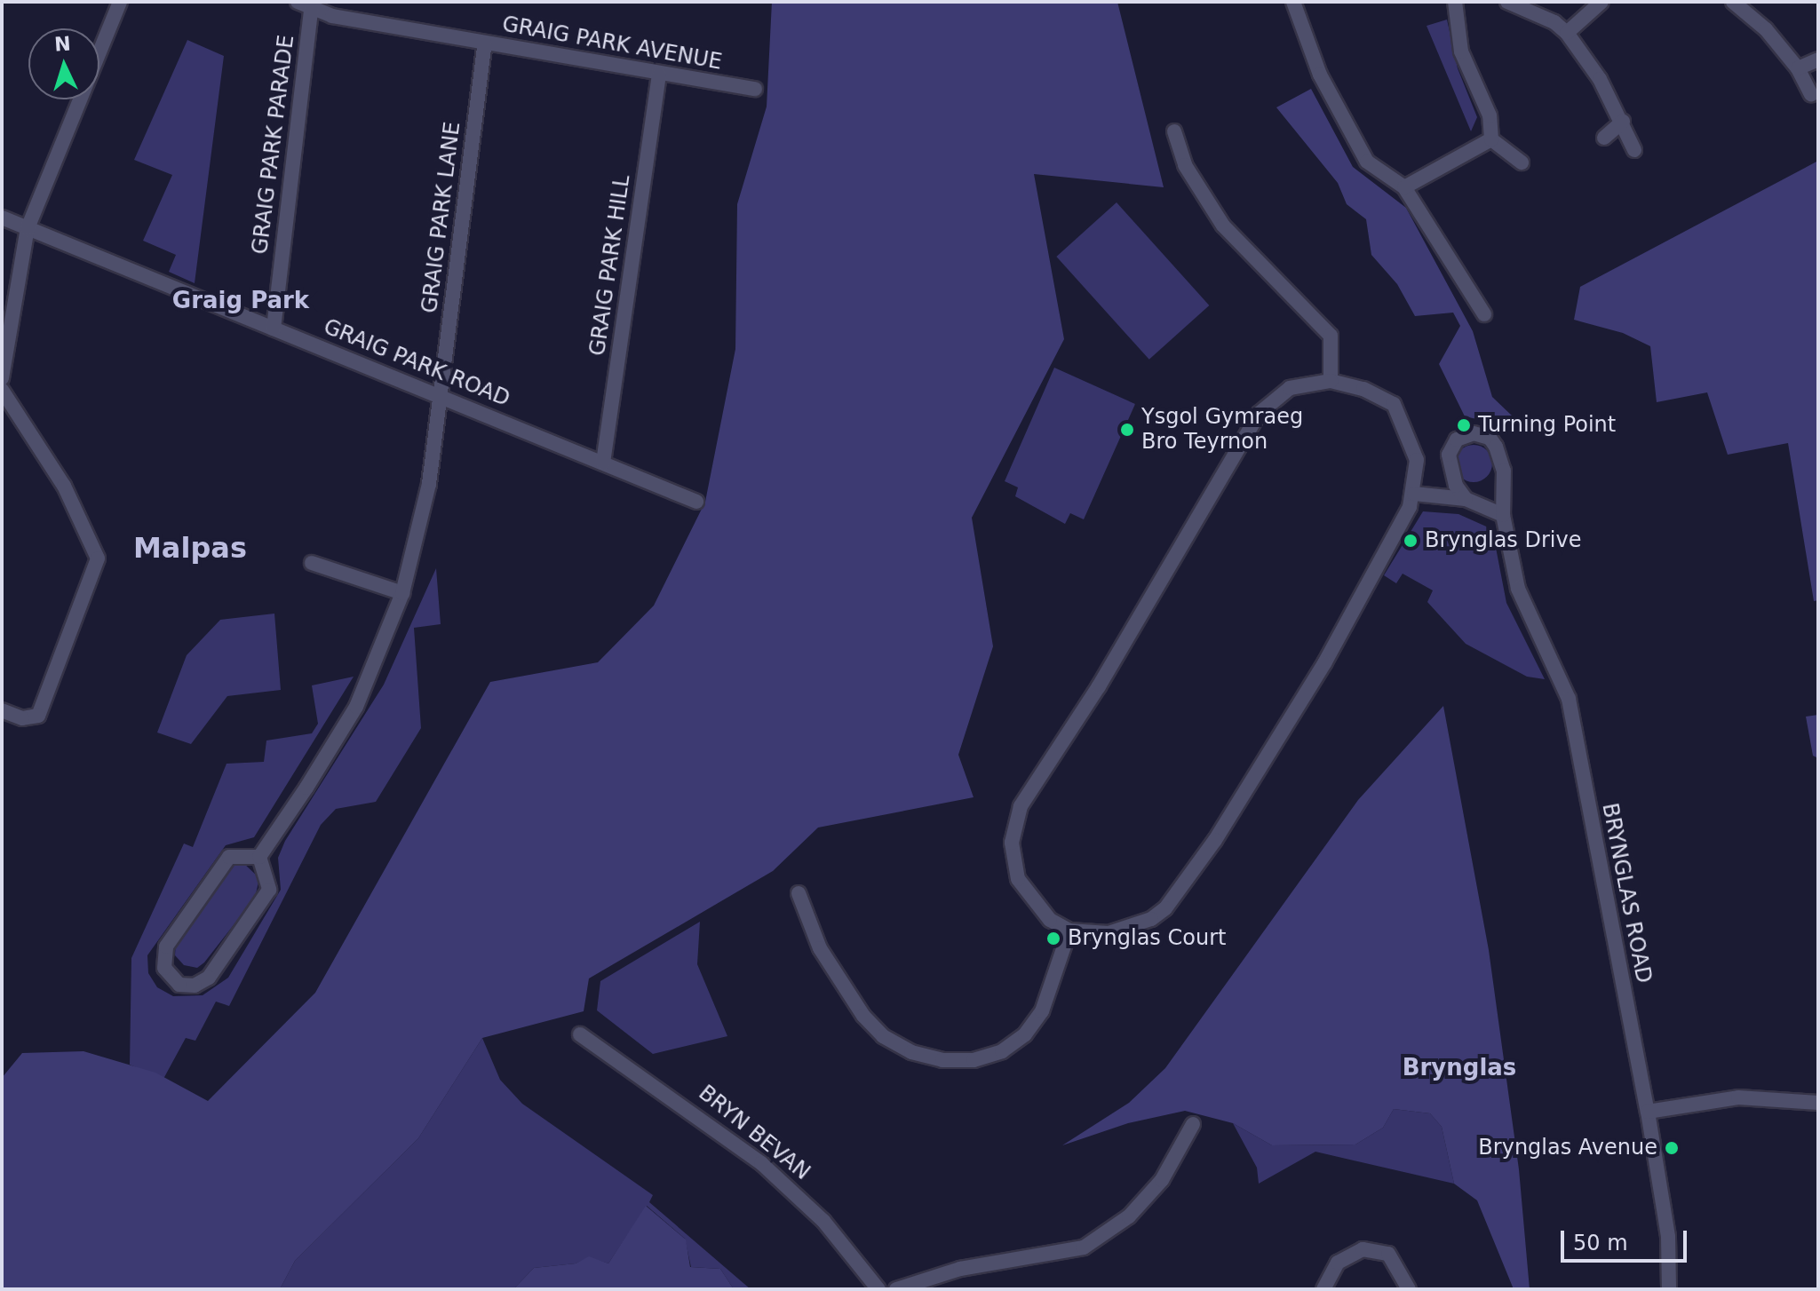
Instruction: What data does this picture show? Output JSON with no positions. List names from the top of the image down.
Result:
{
  "streets": {
    "street": [
      "GRAIG PARK AVENUE",
      "GRAIG PARK PARADE",
      "GRAIG PARK LANE",
      "GRAIG PARK HILL",
      "GRAIG PARK ROAD",
      "BRYNGLAS ROAD",
      "BRYN BEVAN"
    ]
  },
  "crossings": [
    ["GRAIG PARK AVENUE", "GRAIG PARK PARADE"],
    ["GRAIG PARK AVENUE", "GRAIG PARK LANE"],
    ["GRAIG PARK AVENUE", "GRAIG PARK HILL"],
    ["GRAIG PARK PARADE", "GRAIG PARK ROAD"],
    ["GRAIG PARK LANE", "GRAIG PARK ROAD"],
    ["GRAIG PARK HILL", "GRAIG PARK ROAD"]
  ],
  "districts": ["Graig Park", "Malpas", "Brynglas"],
  "places": [
    "Turning Point",
    "Ysgol Gymraeg Bro Teyrnon",
    "Brynglas Drive",
    "Brynglas Court",
    "Brynglas Avenue"
  ],
  "scale_bar": "50 m",
  "north": "top"
}
